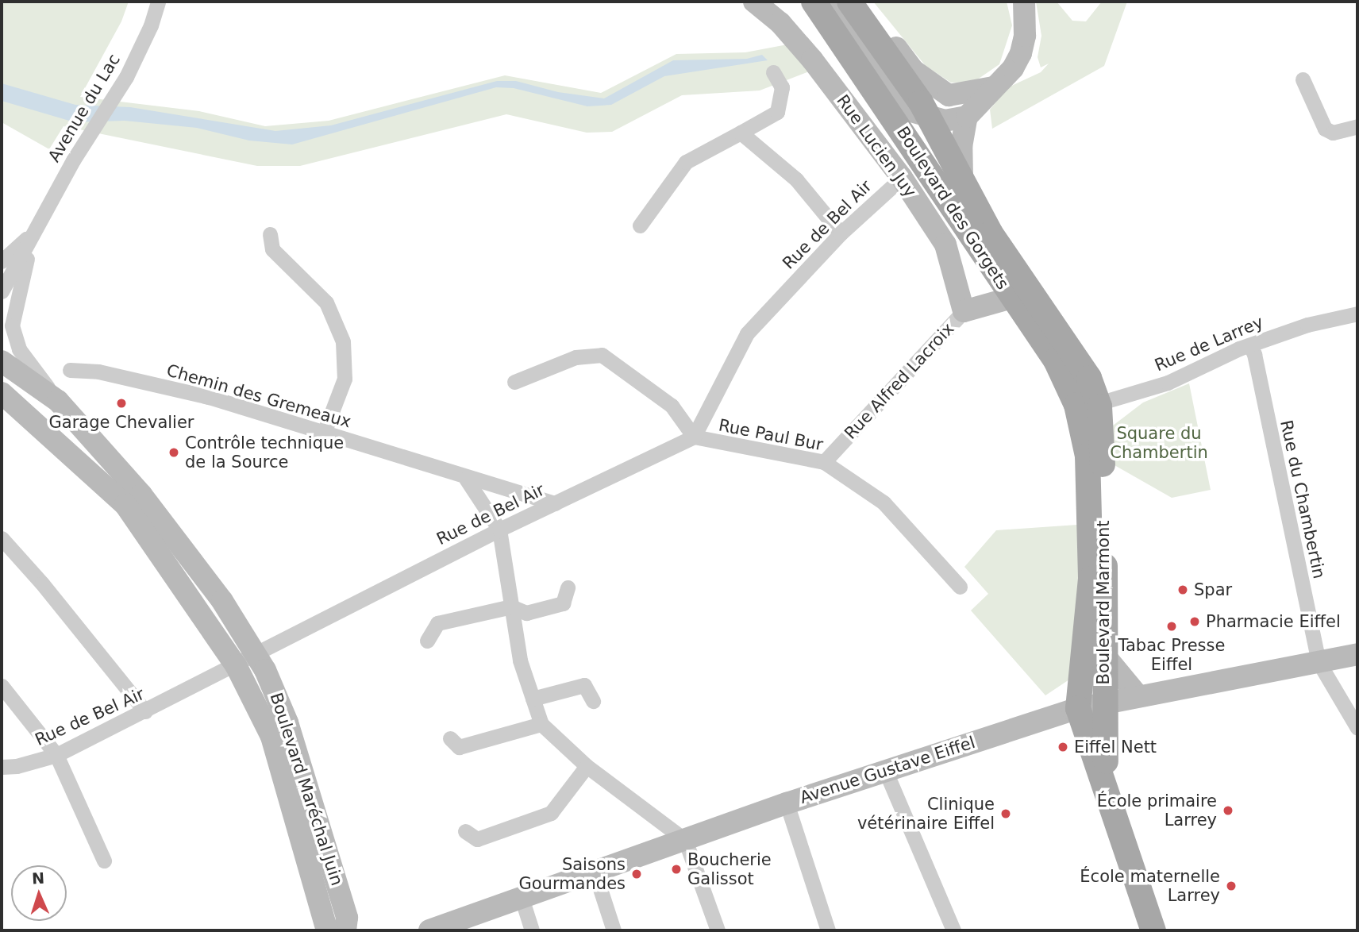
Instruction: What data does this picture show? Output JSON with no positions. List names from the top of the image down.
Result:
{
  "streets": {
    "main road": [
      "Rue Lucien Juy",
      "Boulevard des Gorgets",
      "Rue Alfred Lacroix",
      "Boulevard Marmont",
      "Avenue Gustave Eiffel",
      "Boulevard Maréchal Juin"
    ],
    "street": [
      "Avenue du Lac",
      "Rue de Bel Air",
      "Rue de Larrey",
      "Chemin des Gremeaux",
      "Rue Paul Bur",
      "Rue du Chambertin"
    ]
  },
  "crossings": [
    ["Rue Lucien Juy", "Rue de Bel Air"],
    ["Rue Lucien Juy", "Rue Alfred Lacroix"],
    ["Boulevard des Gorgets", "Rue de Larrey"],
    ["Boulevard des Gorgets", "Rue Alfred Lacroix"],
    ["Boulevard des Gorgets", "Boulevard Marmont"],
    ["Rue de Bel Air", "Chemin des Gremeaux"],
    ["Rue de Bel Air", "Rue Paul Bur"],
    ["Rue de Bel Air", "Boulevard Maréchal Juin"],
    ["Rue de Larrey", "Rue du Chambertin"],
    ["Rue de Larrey", "Boulevard Marmont"],
    ["Rue Alfred Lacroix", "Rue Paul Bur"],
    ["Rue du Chambertin", "Avenue Gustave Eiffel"],
    ["Boulevard Marmont", "Avenue Gustave Eiffel"]
  ],
  "parks": ["Square du Chambertin"],
  "places": [
    "Garage Chevalier",
    "Contrôle technique de la Source",
    "Spar",
    "Pharmacie Eiffel",
    "Tabac Presse Eiffel",
    "Eiffel Nett",
    "École primaire Larrey",
    "Clinique vétérinaire Eiffel",
    "Boucherie Galissot",
    "Saisons Gourmandes",
    "École maternelle Larrey"
  ],
  "north": "top"
}
